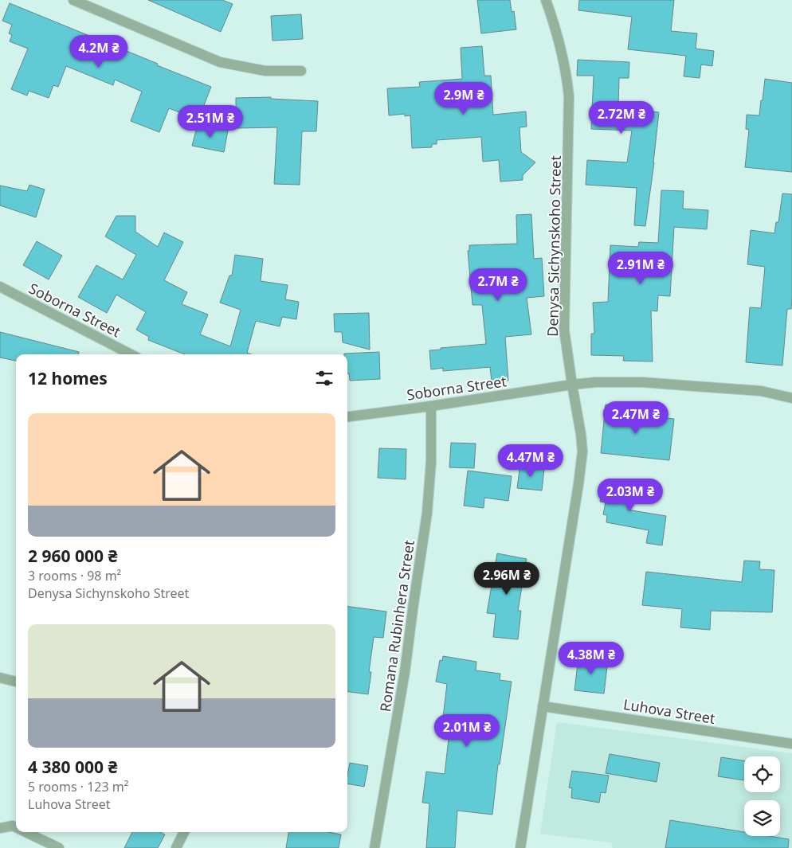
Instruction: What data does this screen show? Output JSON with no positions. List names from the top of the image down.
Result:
{
  "streets": {
    "street": [
      "Denysa Sichynskoho Street",
      "Soborna Street",
      "Romana Rubinhera Street",
      "Luhova Street"
    ]
  },
  "crossings": [
    ["Denysa Sichynskoho Street", "Soborna Street"],
    ["Denysa Sichynskoho Street", "Luhova Street"],
    ["Soborna Street", "Romana Rubinhera Street"]
  ],
  "page": {
    "price": [
      "4.2M ₴",
      "2.9M ₴",
      "2.72M ₴",
      "2.51M ₴",
      "2.91M ₴",
      "2.7M ₴",
      "2.47M ₴",
      "4.47M ₴",
      "2.03M ₴",
      "2.96M ₴",
      "4.38M ₴",
      "2.01M ₴"
    ],
    "heading": "12 homes",
    "list": [
      {
        "name": "2 960 000 ₴",
        "note": "3 rooms · 98 m² · Denysa Sichynskoho Street"
      },
      {
        "name": "4 380 000 ₴",
        "note": "5 rooms · 123 m² · Luhova Street"
      }
    ]
  }
}
